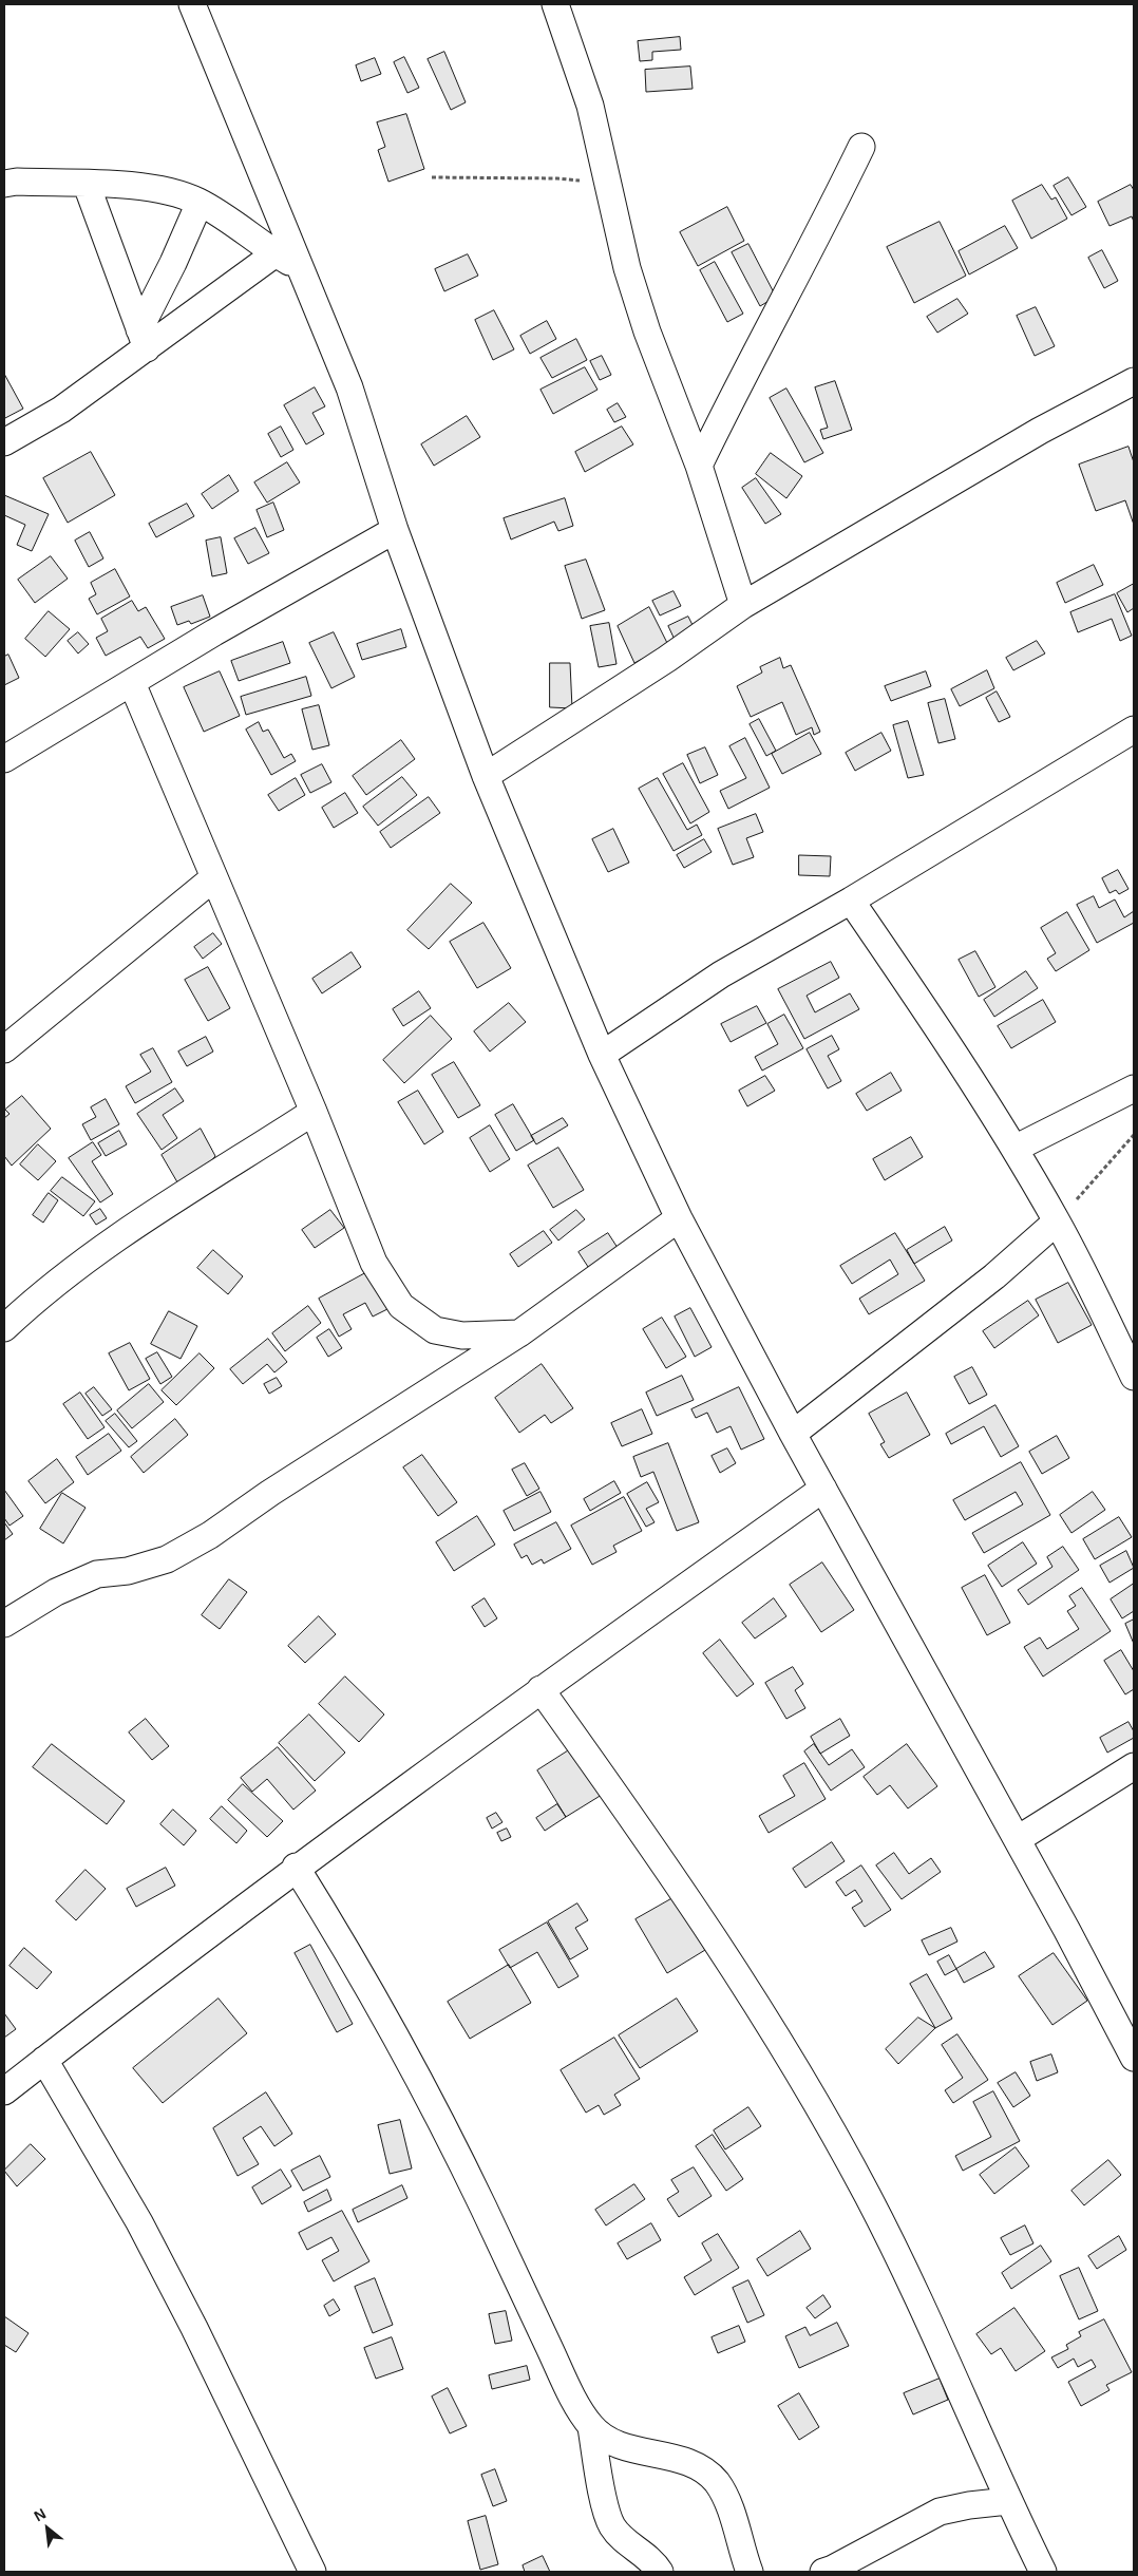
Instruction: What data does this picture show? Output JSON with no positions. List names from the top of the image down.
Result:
{
  "north": "top left"
}
